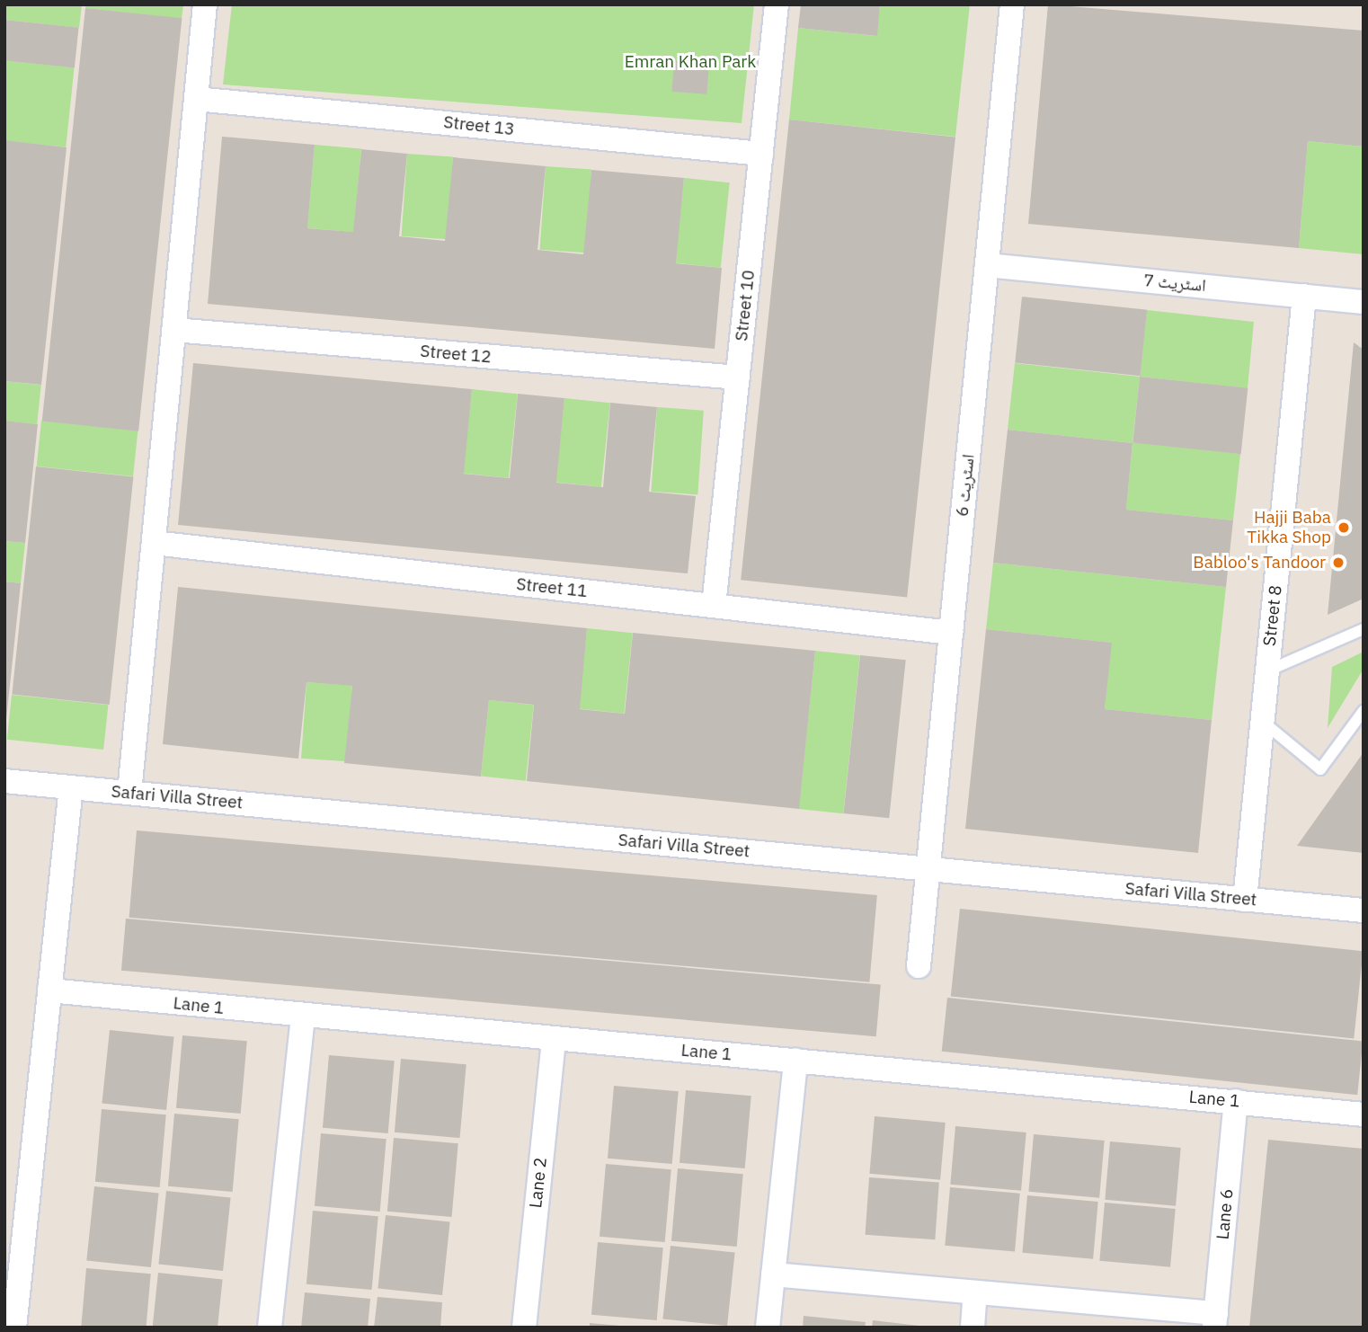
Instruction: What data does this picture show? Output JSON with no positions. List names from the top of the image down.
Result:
{
  "streets": {
    "street": [
      "Street 13",
      "اسٹریٹ 7",
      "Street 10",
      "Street 12",
      "اسٹریٹ 6",
      "Street 11",
      "Street 8",
      "Safari Villa Street",
      "Lane 1",
      "Lane 2",
      "Lane 6"
    ]
  },
  "crossings": [
    ["Street 13", "Street 10"],
    ["اسٹریٹ 7", "اسٹریٹ 6"],
    ["اسٹریٹ 7", "Street 8"],
    ["Street 10", "Street 12"],
    ["Street 10", "Street 11"],
    ["اسٹریٹ 6", "Street 11"],
    ["اسٹریٹ 6", "Safari Villa Street"],
    ["Street 8", "Safari Villa Street"],
    ["Lane 1", "Lane 2"],
    ["Lane 1", "Lane 6"]
  ],
  "parks": ["Emran Khan Park"],
  "places": ["Hajji Baba Tikka Shop", "Babloo's Tandoor"]
}
